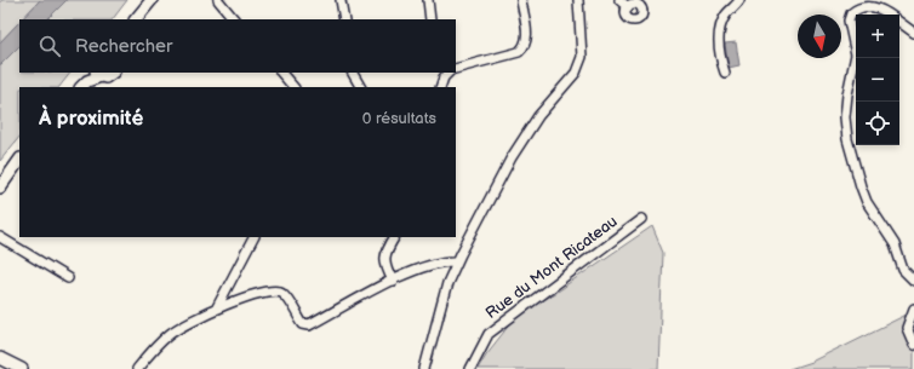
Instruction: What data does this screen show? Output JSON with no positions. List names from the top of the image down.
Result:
{
  "streets": {
    "street": ["Rue du Mont Ricateau"]
  },
  "north": "bottom",
  "page": {
    "map_buttons": ["+", "−"],
    "search": "Rechercher",
    "heading": ["À proximité", "0 résultats"]
  }
}
